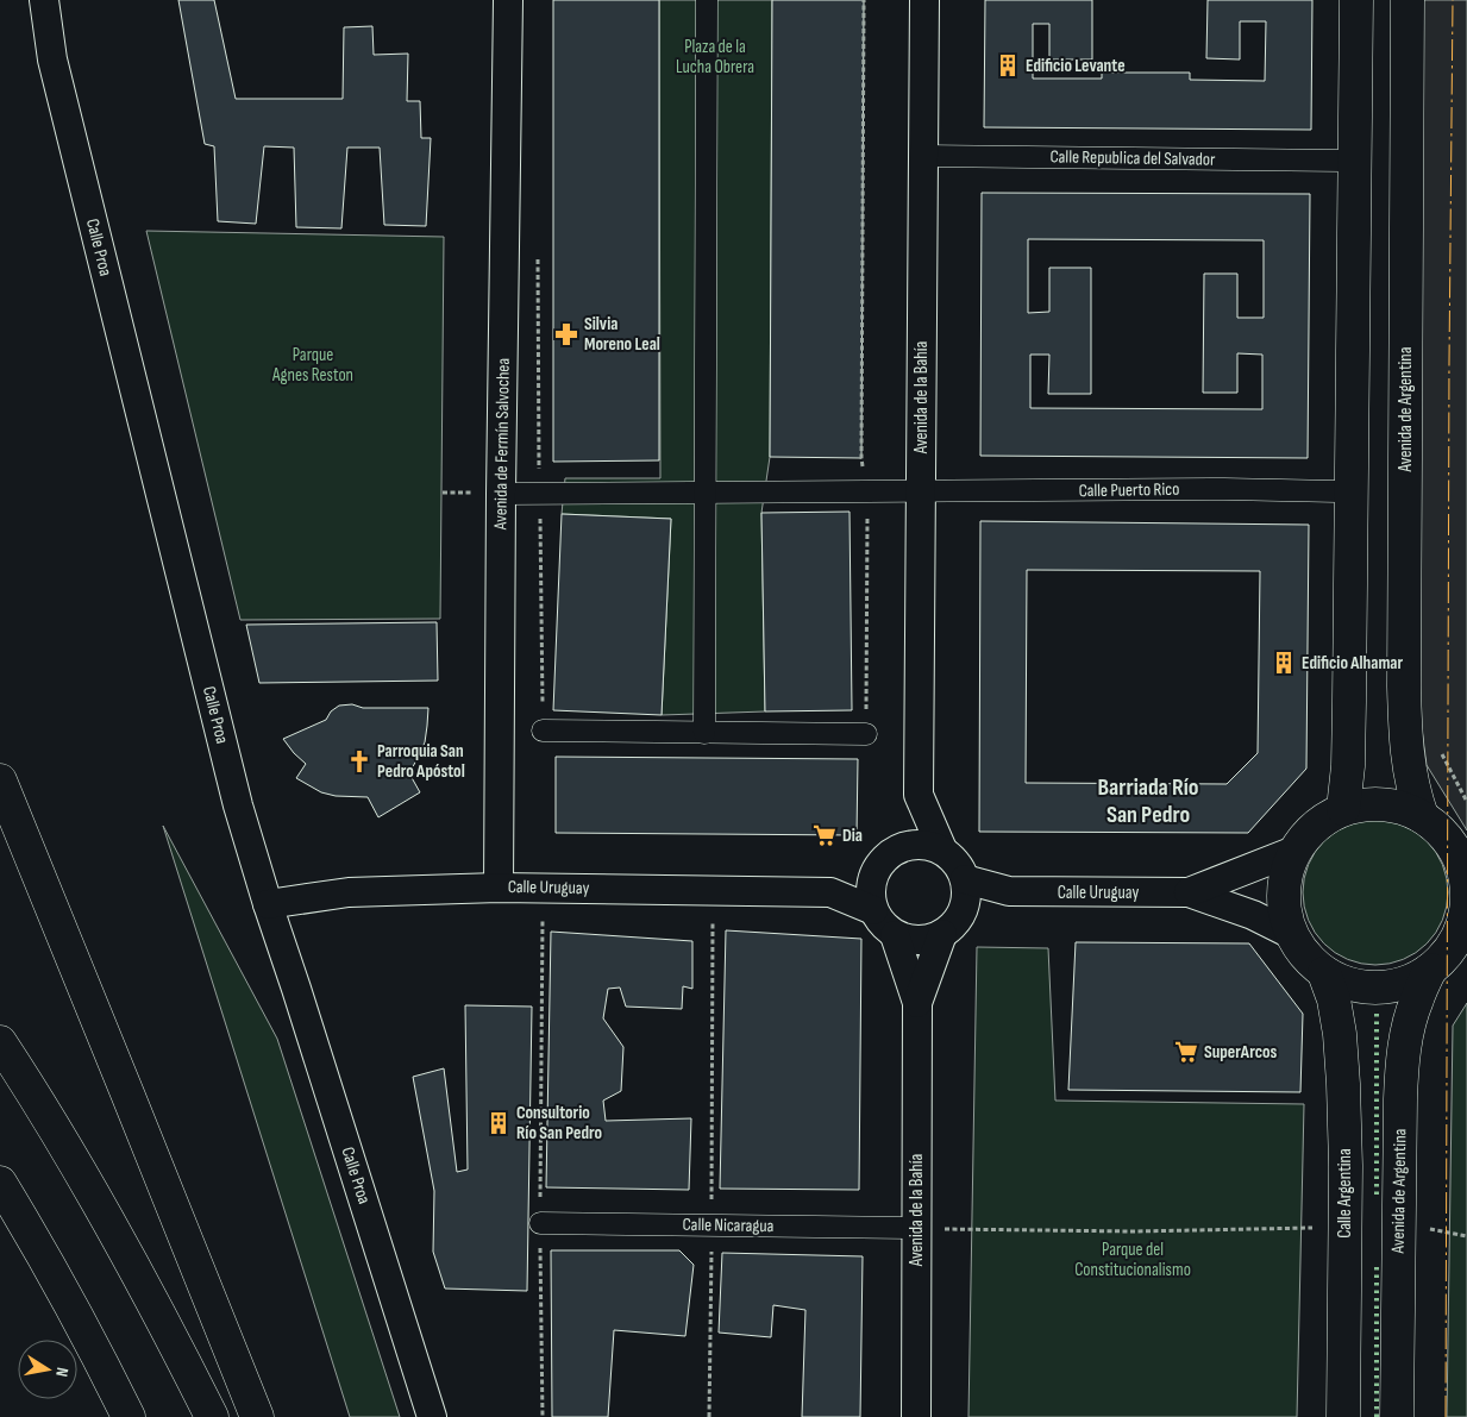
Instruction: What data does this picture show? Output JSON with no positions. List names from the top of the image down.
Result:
{
  "streets": {
    "main road": ["Avenida de Argentina", "Calle Argentina"],
    "street": [
      "Calle Republica del Salvador",
      "Calle Proa",
      "Avenida de la Bahía",
      "Avenida de Fermín Salvochea",
      "Calle Puerto Rico",
      "Calle Uruguay",
      "Calle Nicaragua"
    ]
  },
  "crossings": [
    ["Calle Republica del Salvador", "Avenida de la Bahía"],
    ["Calle Proa", "Calle Uruguay"],
    ["Avenida de la Bahía", "Calle Puerto Rico"],
    ["Avenida de la Bahía", "Calle Uruguay"],
    ["Avenida de la Bahía", "Calle Nicaragua"],
    ["Avenida de Argentina", "Calle Argentina"],
    ["Avenida de Fermín Salvochea", "Calle Puerto Rico"],
    ["Avenida de Fermín Salvochea", "Calle Uruguay"]
  ],
  "districts": ["Barriada Río San Pedro"],
  "parks": ["Plaza de la Lucha Obrera", "Parque Agnes Reston", "Parque del Constitucionalismo"],
  "places": {
    "building": ["Edificio Levante", "Edificio Alhamar", "Consultorio Río San Pedro"],
    "pharmacy": ["Silvia Moreno Leal"],
    "church": ["Parroquia San Pedro Apóstol"],
    "supermarket": ["Dia", "SuperArcos"]
  },
  "north": "right"
}
